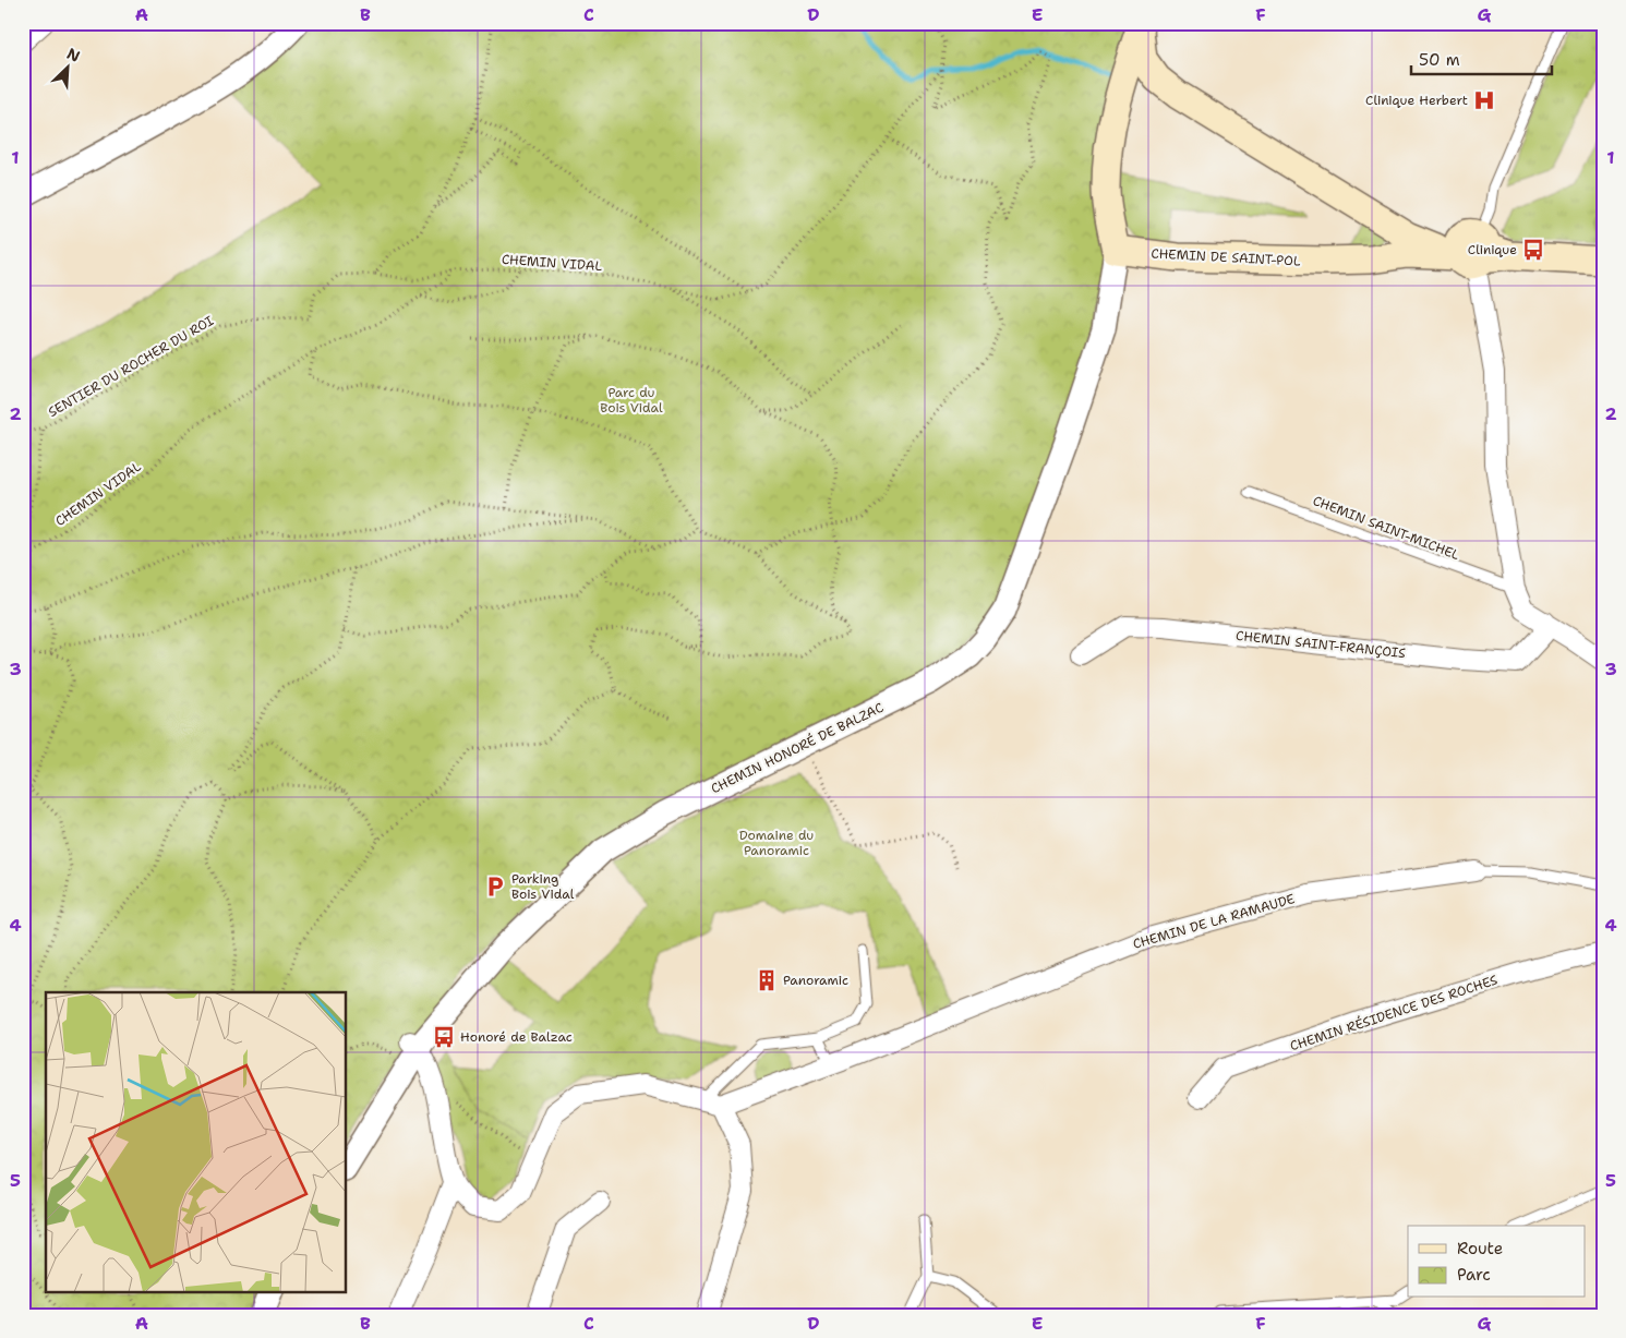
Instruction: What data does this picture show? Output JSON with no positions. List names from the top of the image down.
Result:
{
  "streets": {
    "main road": ["CHEMIN DE SAINT-POL"],
    "street": [
      "CHEMIN SAINT-FRANÇOIS",
      "CHEMIN HONORÉ DE BALZAC",
      "CHEMIN DE LA RAMAUDE",
      "CHEMIN RÉSIDENCE DES ROCHES"
    ],
    "lane": ["CHEMIN SAINT-MICHEL"],
    "path": ["CHEMIN VIDAL", "SENTIER DU ROCHER DU ROI"]
  },
  "crossings": [
    ["CHEMIN DE SAINT-POL", "CHEMIN HONORÉ DE BALZAC"]
  ],
  "parks": ["Parc du Bois Vidal", "Domaine du Panoramic"],
  "places": {
    "hospital": ["Clinique Herbert"],
    "bus stop": ["Clinique", "Honoré de Balzac"],
    "parking": ["Parking Bois Vidal"],
    "building": ["Panoramic"]
  },
  "legend": ["Route", "Parc"],
  "scale_bar": "50 m",
  "north": "top right",
  "grid": {
    "columns": [
      "A",
      "B",
      "C",
      "D",
      "E",
      "F",
      "G"
    ],
    "rows": [
      "1",
      "2",
      "3",
      "4",
      "5"
    ]
  }
}
